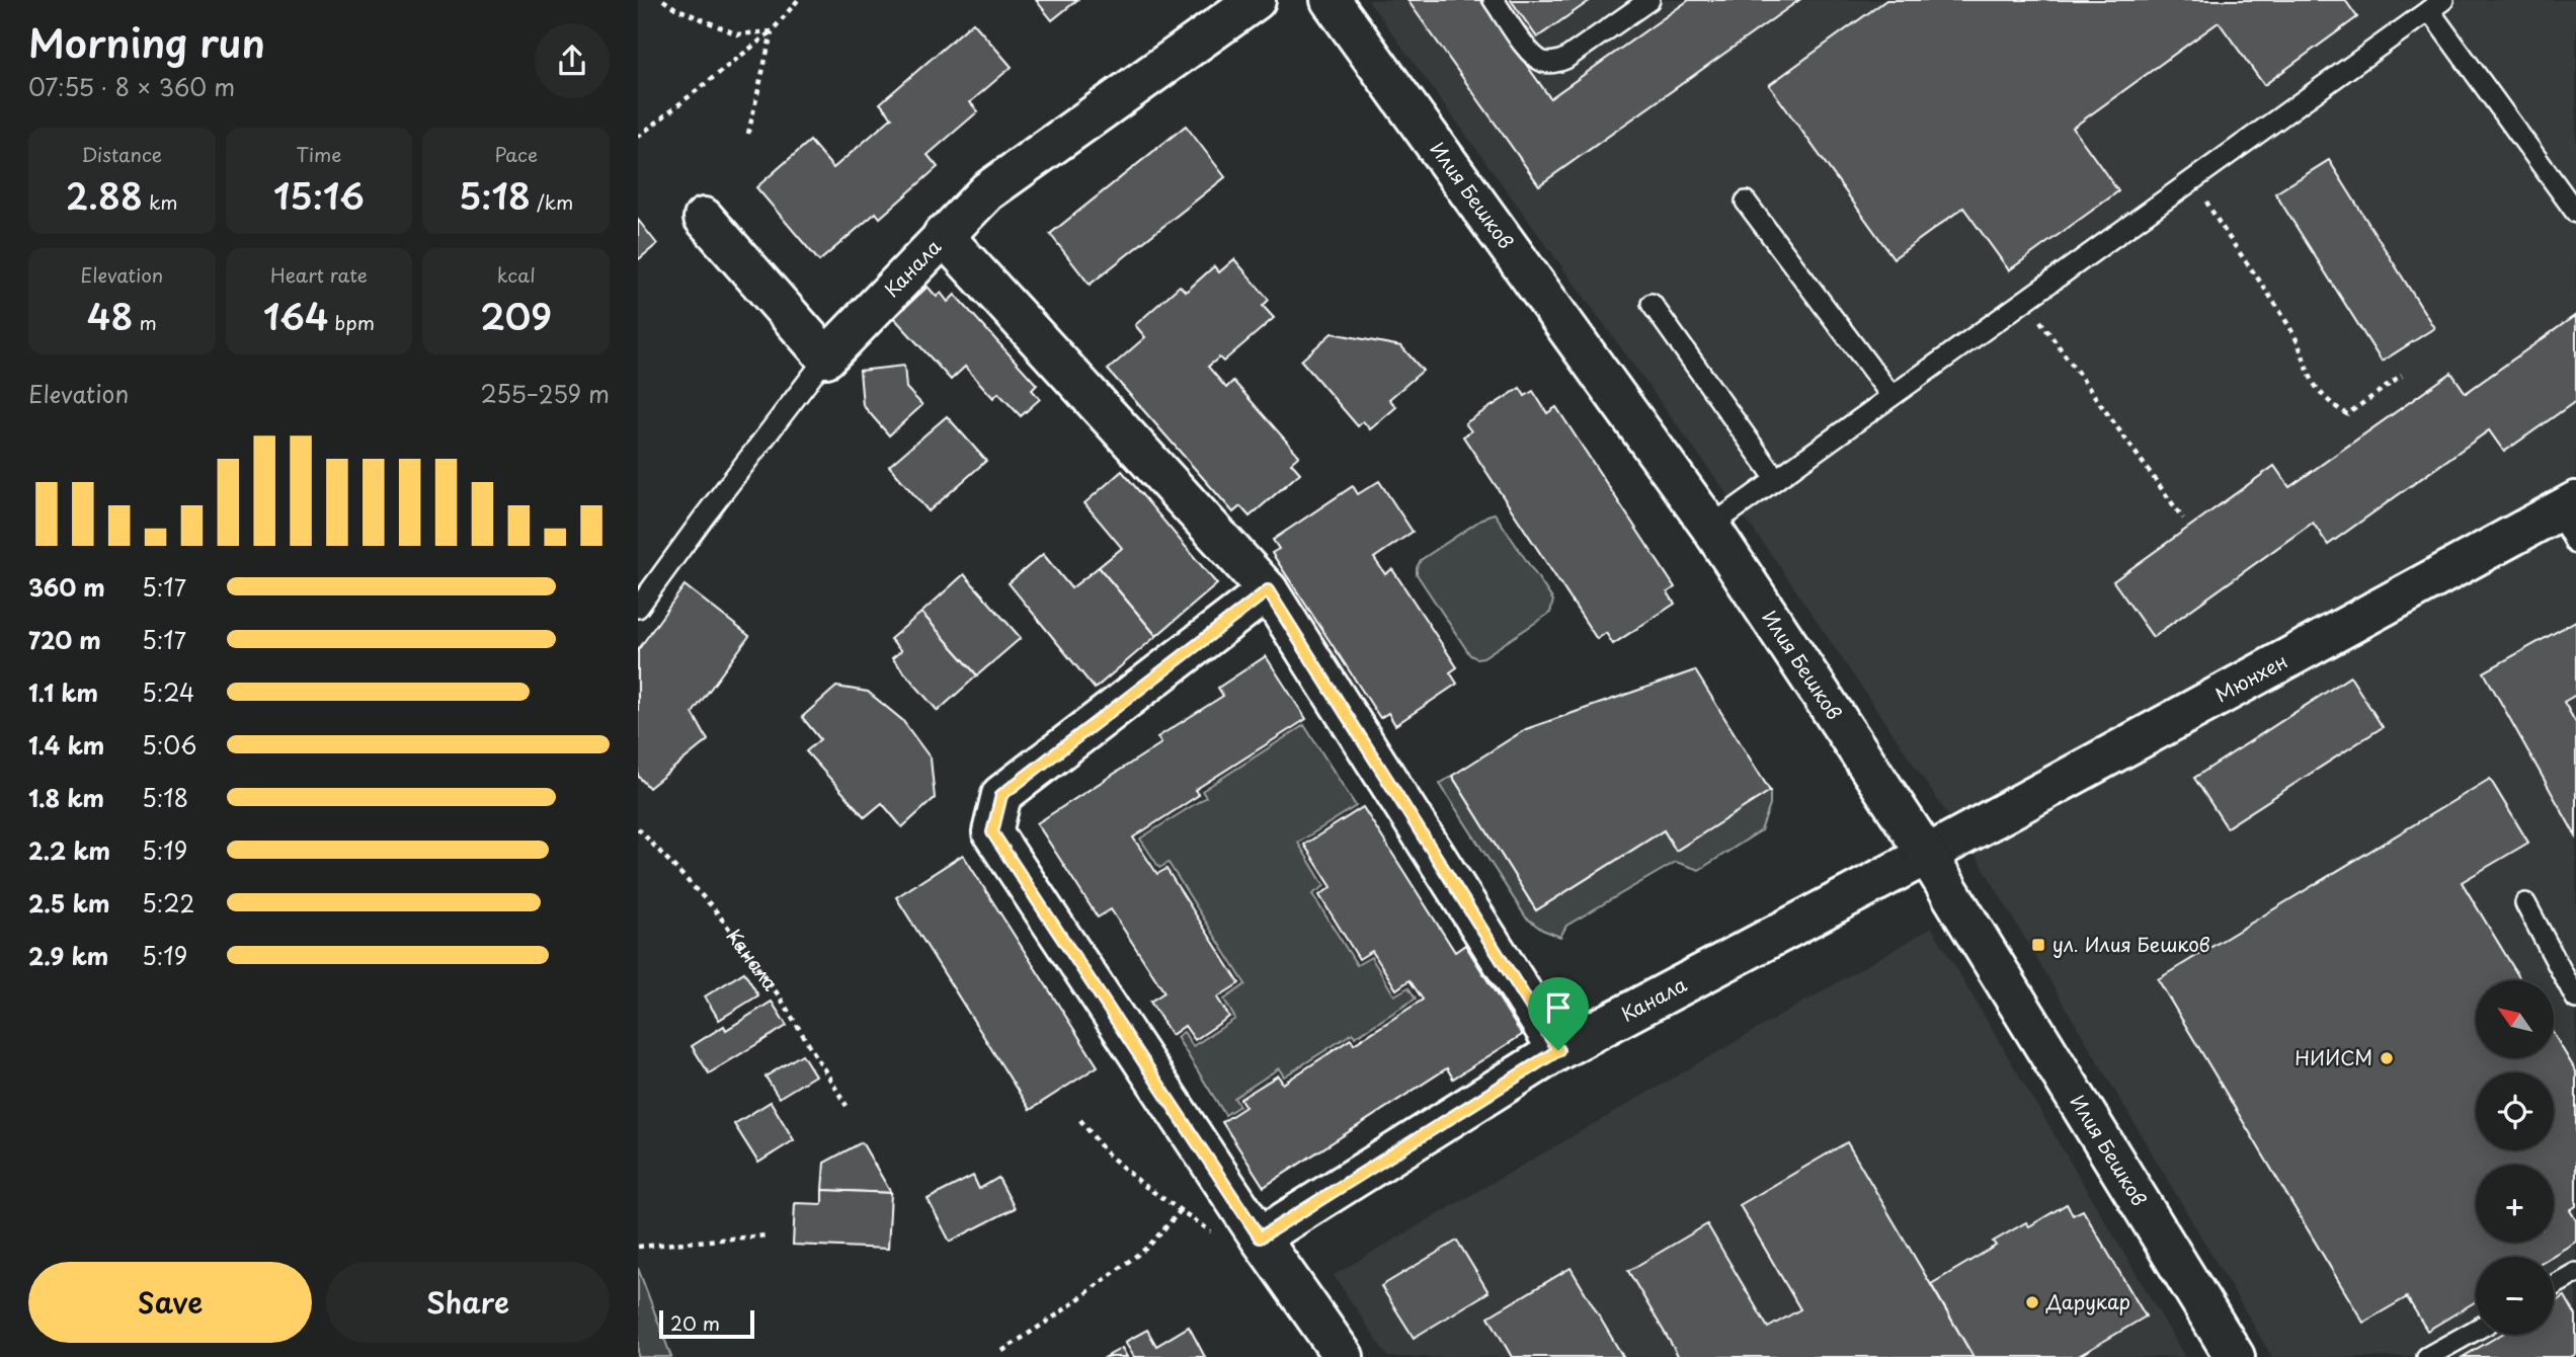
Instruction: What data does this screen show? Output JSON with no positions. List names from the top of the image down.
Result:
{
  "streets": {
    "street": ["Илия Бешков", "Канала", "Мюнхен"]
  },
  "crossings": [
    ["Илия Бешков", "Канала"],
    ["Илия Бешков", "Мюнхен"],
    ["Канала", "Мюнхен"]
  ],
  "places": {
    "transit": ["ул. Илия Бешков"],
    "other": ["НИИСМ", "Дарукар"]
  },
  "scale_bar": "20 m",
  "north": "top left",
  "page": {
    "heading": ["Morning run", "07:55 · 8 × 360 m"],
    "stats": [
      ["Distance", "2.88 km"],
      ["Time", "15:16"],
      ["Pace", "5:18 /km"],
      ["Elevation", "48 m"],
      ["Heart rate", "164 bpm"],
      ["kcal", "209"]
    ],
    "chart": ["Elevation", "255–259 m"],
    "list": [
      {
        "name": "360 m",
        "note": "5:17"
      },
      {
        "name": "720 m",
        "note": "5:17"
      },
      {
        "name": "1.1 km",
        "note": "5:24"
      },
      {
        "name": "1.4 km",
        "note": "5:06"
      },
      {
        "name": "1.8 km",
        "note": "5:18"
      },
      {
        "name": "2.2 km",
        "note": "5:19"
      },
      {
        "name": "2.5 km",
        "note": "5:22"
      },
      {
        "name": "2.9 km",
        "note": "5:19"
      }
    ],
    "map_buttons": ["+", "−"],
    "buttons": ["Save", "Share"],
    "scale": "20 m"
  }
}
